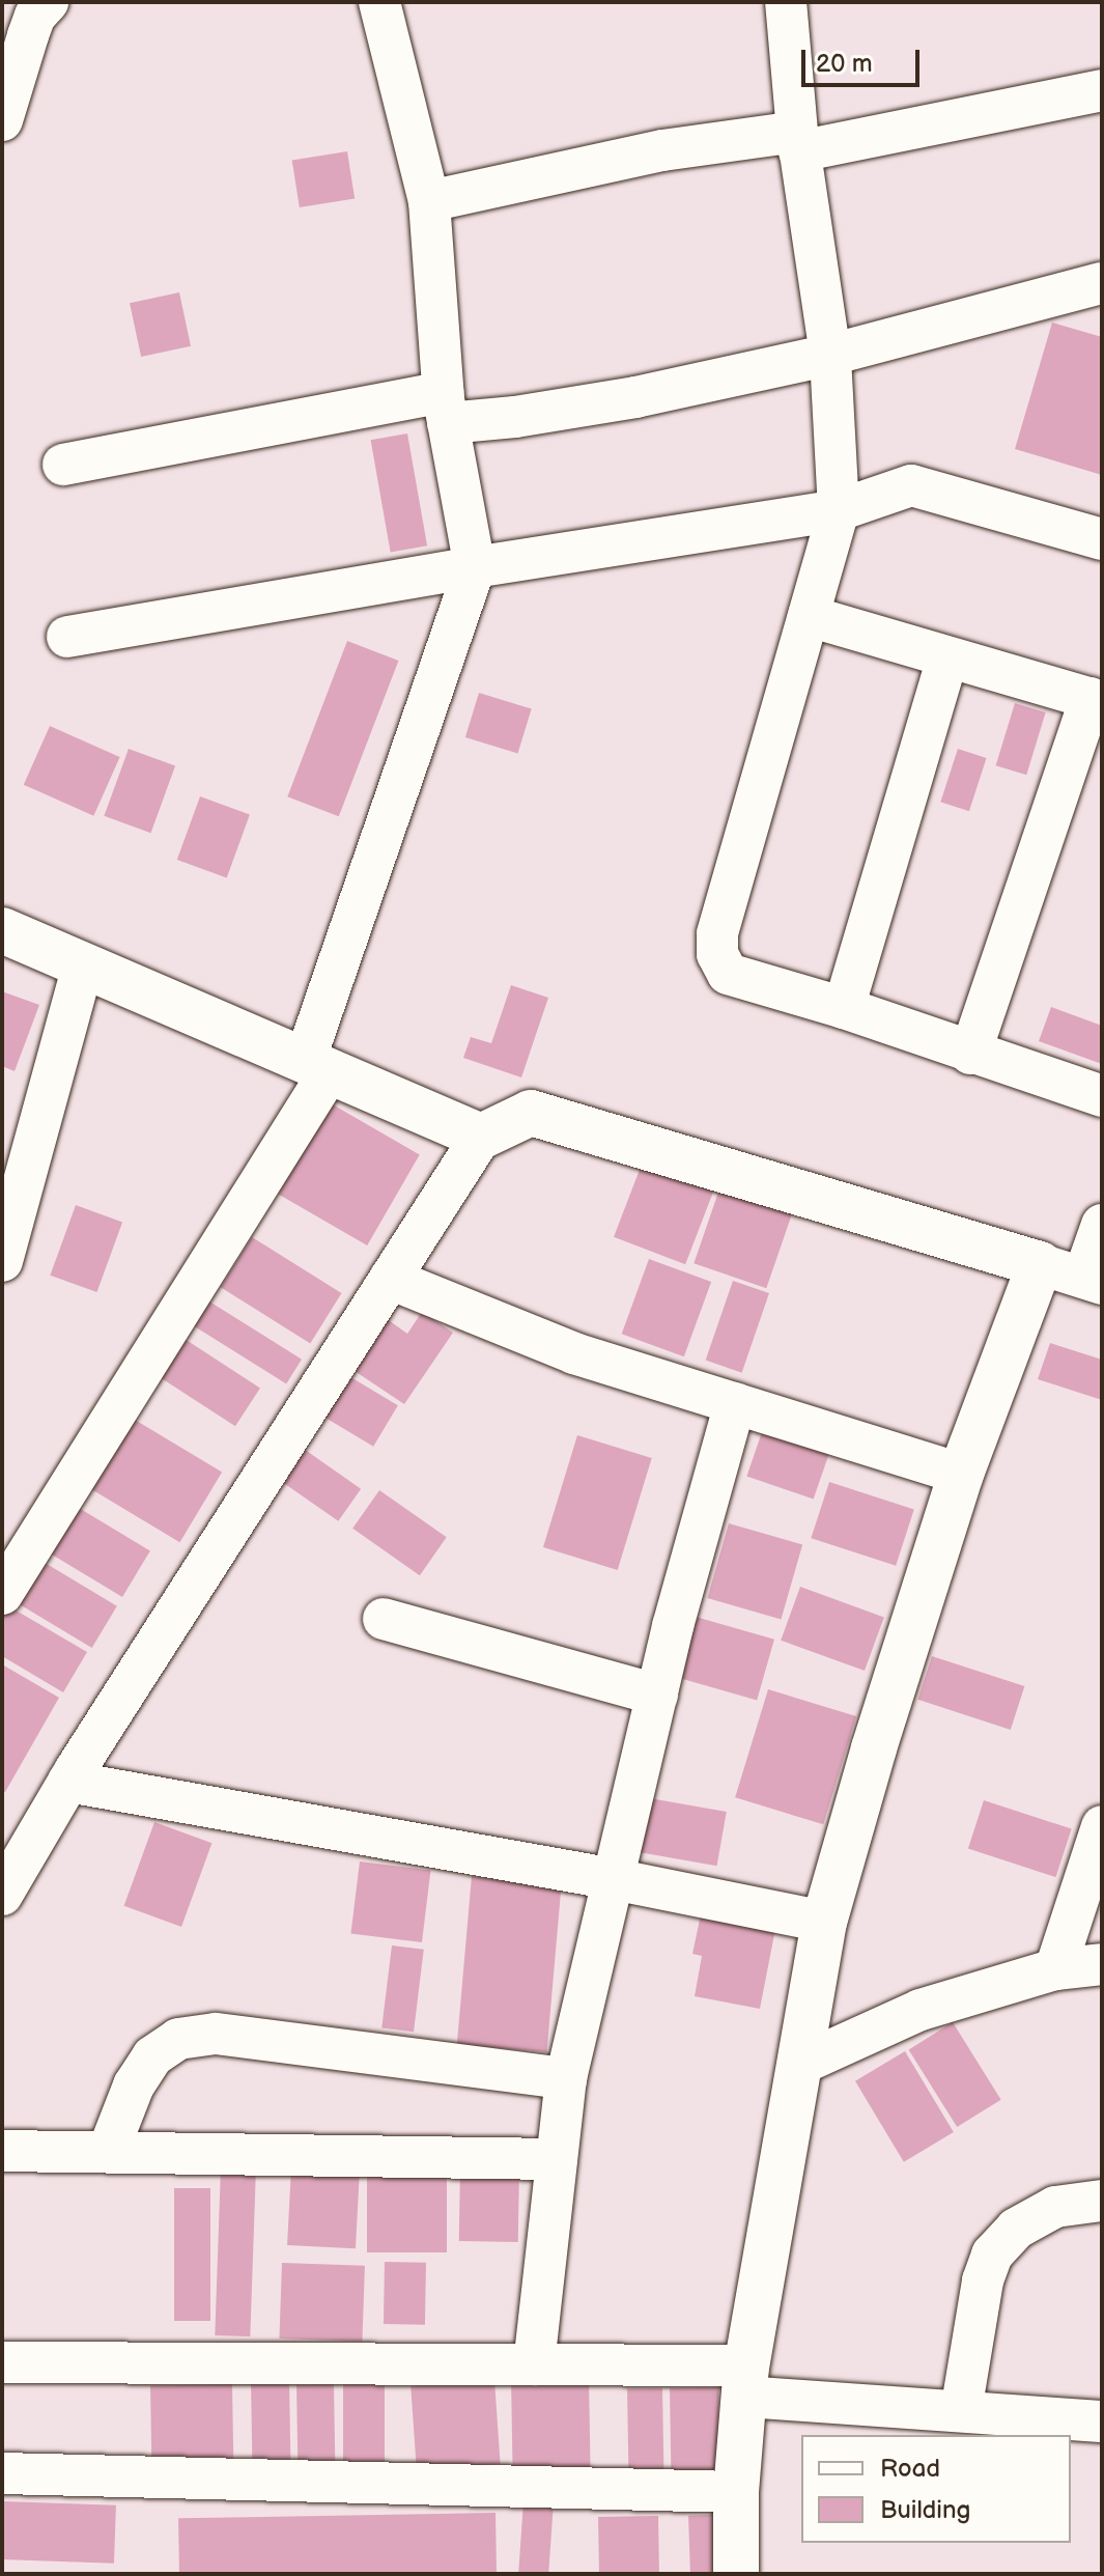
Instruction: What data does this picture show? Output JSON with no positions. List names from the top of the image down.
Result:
{
  "legend": ["Road", "Building"],
  "scale_bar": "20 m"
}
